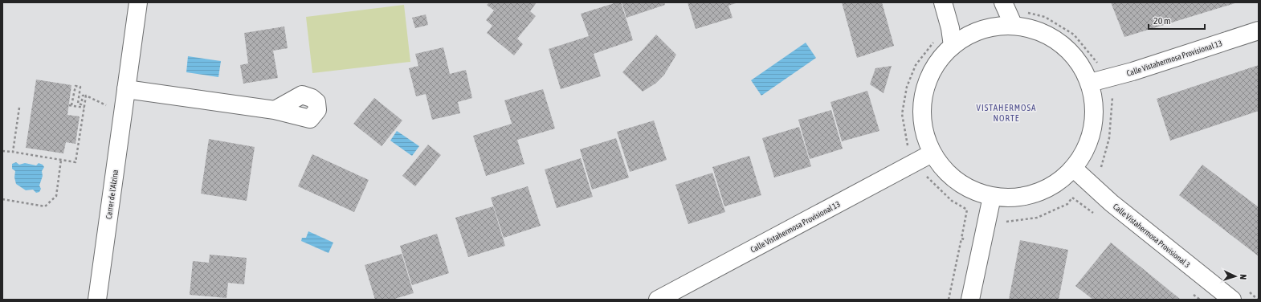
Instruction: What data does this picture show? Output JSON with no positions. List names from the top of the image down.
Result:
{
  "streets": {
    "street": ["Calle Vistahermosa Provisional 13", "Carrer de l'Alzina", "Calle Vistahermosa Provisional 3"]
  },
  "districts": ["VISTAHERMOSA NORTE"],
  "scale_bar": "20 m",
  "north": "right"
}
